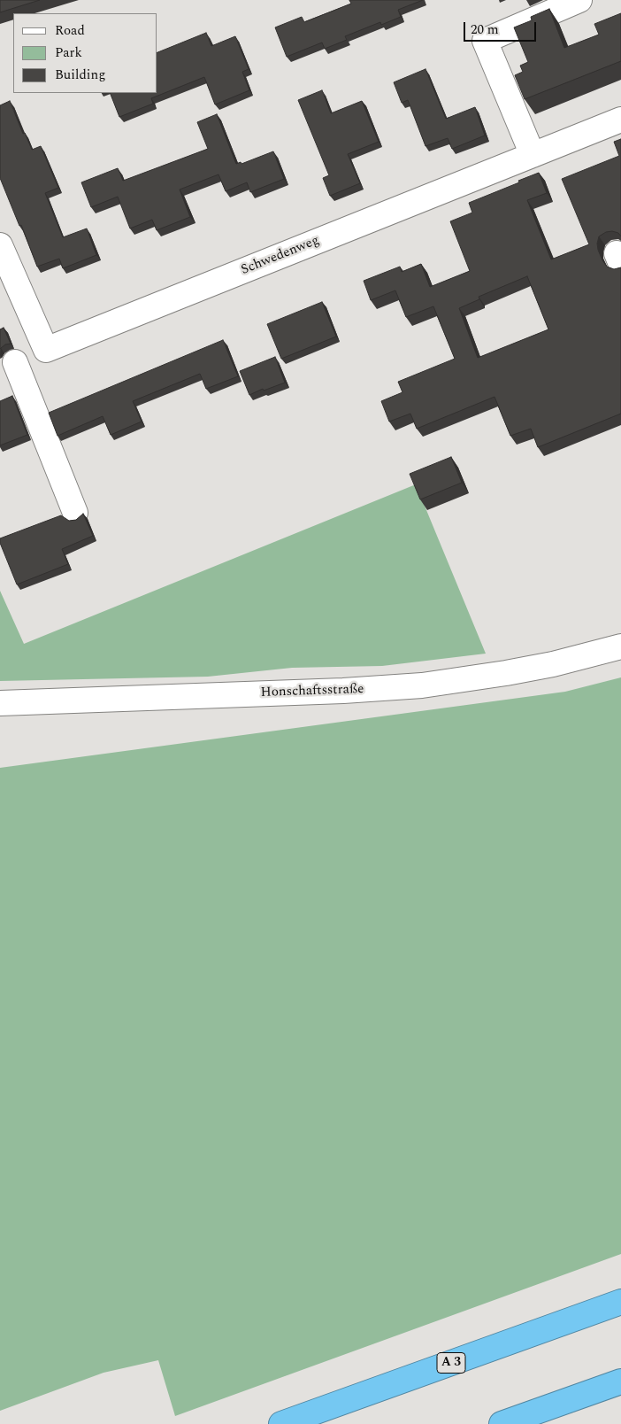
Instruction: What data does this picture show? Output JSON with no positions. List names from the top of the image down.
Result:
{
  "streets": {
    "highway": ["A 3"],
    "street": ["Schwedenweg", "Honschaftsstraße"]
  },
  "legend": ["Road", "Park", "Building"],
  "scale_bar": "20 m"
}
